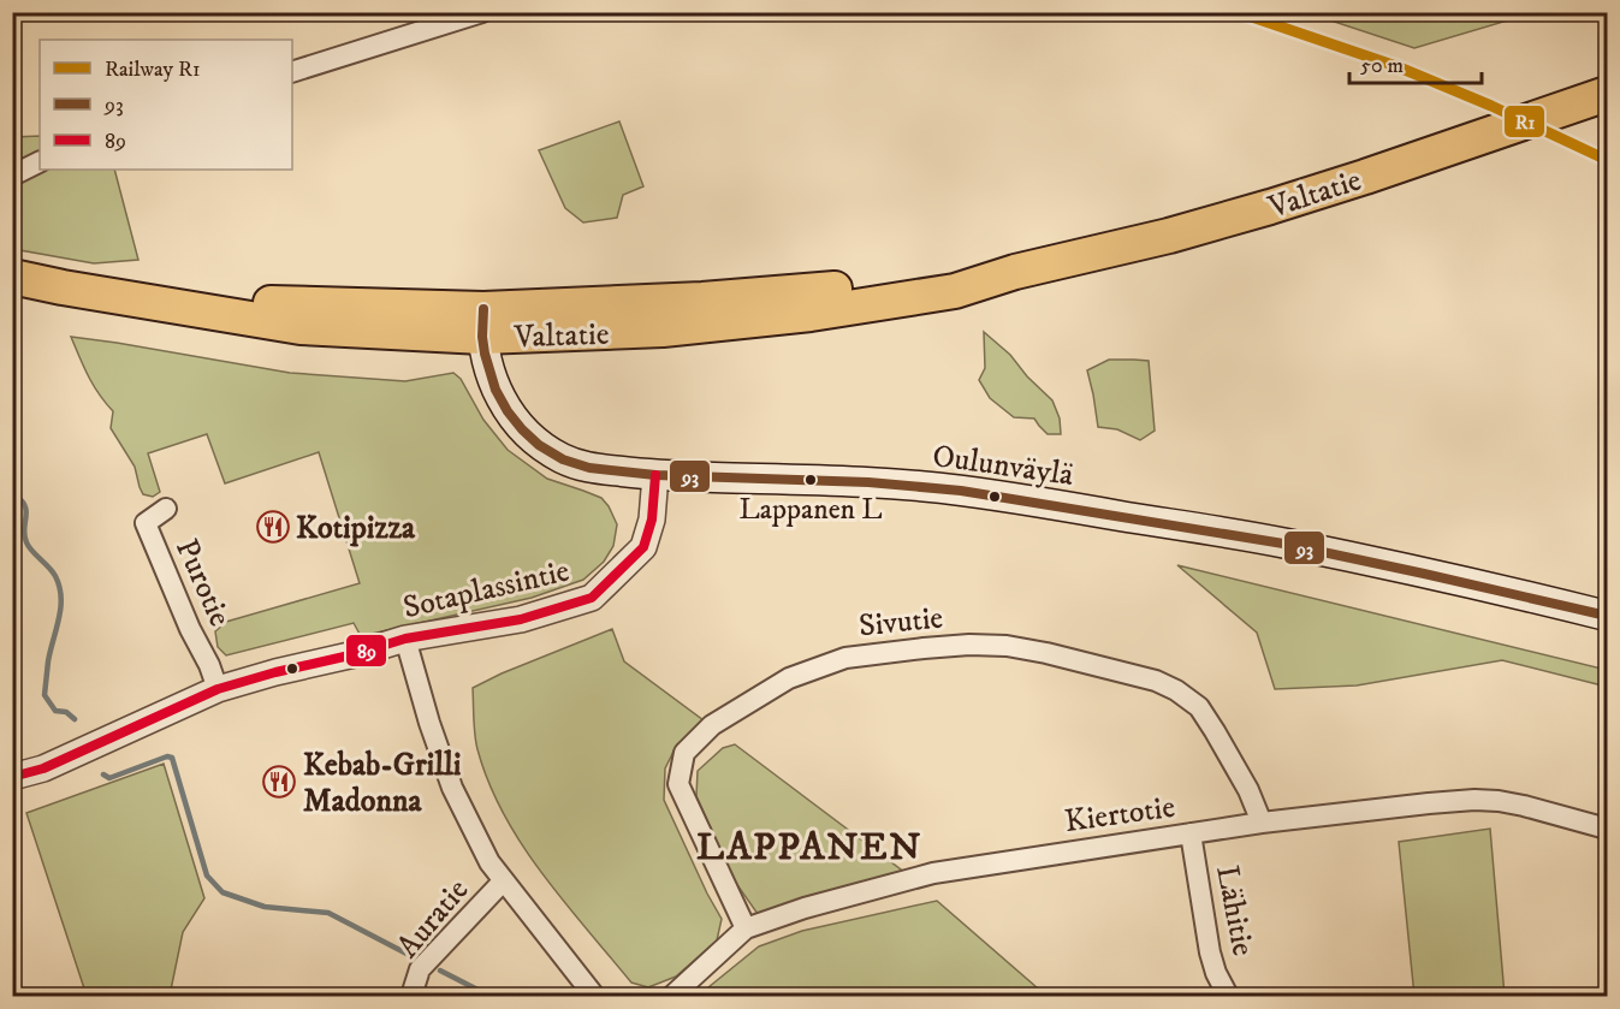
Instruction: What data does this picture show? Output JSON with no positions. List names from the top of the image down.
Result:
{
  "streets": {
    "highway": ["Valtatie"],
    "main road": ["Oulunväylä"],
    "street": [
      "Purotie",
      "Sotaplassintie",
      "Sivutie",
      "Kiertotie",
      "Lähitie",
      "Auratie"
    ]
  },
  "crossings": [
    ["Valtatie", "Oulunväylä"],
    ["Oulunväylä", "Sotaplassintie"],
    ["Purotie", "Sotaplassintie"],
    ["Sivutie", "Kiertotie"],
    ["Kiertotie", "Lähitie"]
  ],
  "districts": ["LAPPANEN"],
  "places": {
    "other": ["Lappanen L"],
    "restaurant": ["Kotipizza", "Kebab-Grilli Madonna"]
  },
  "lines": ["rail line R1", "transit line 93", "transit line 89"],
  "legend": ["Railway R1", "93", "89"],
  "scale_bar": "50 m"
}
